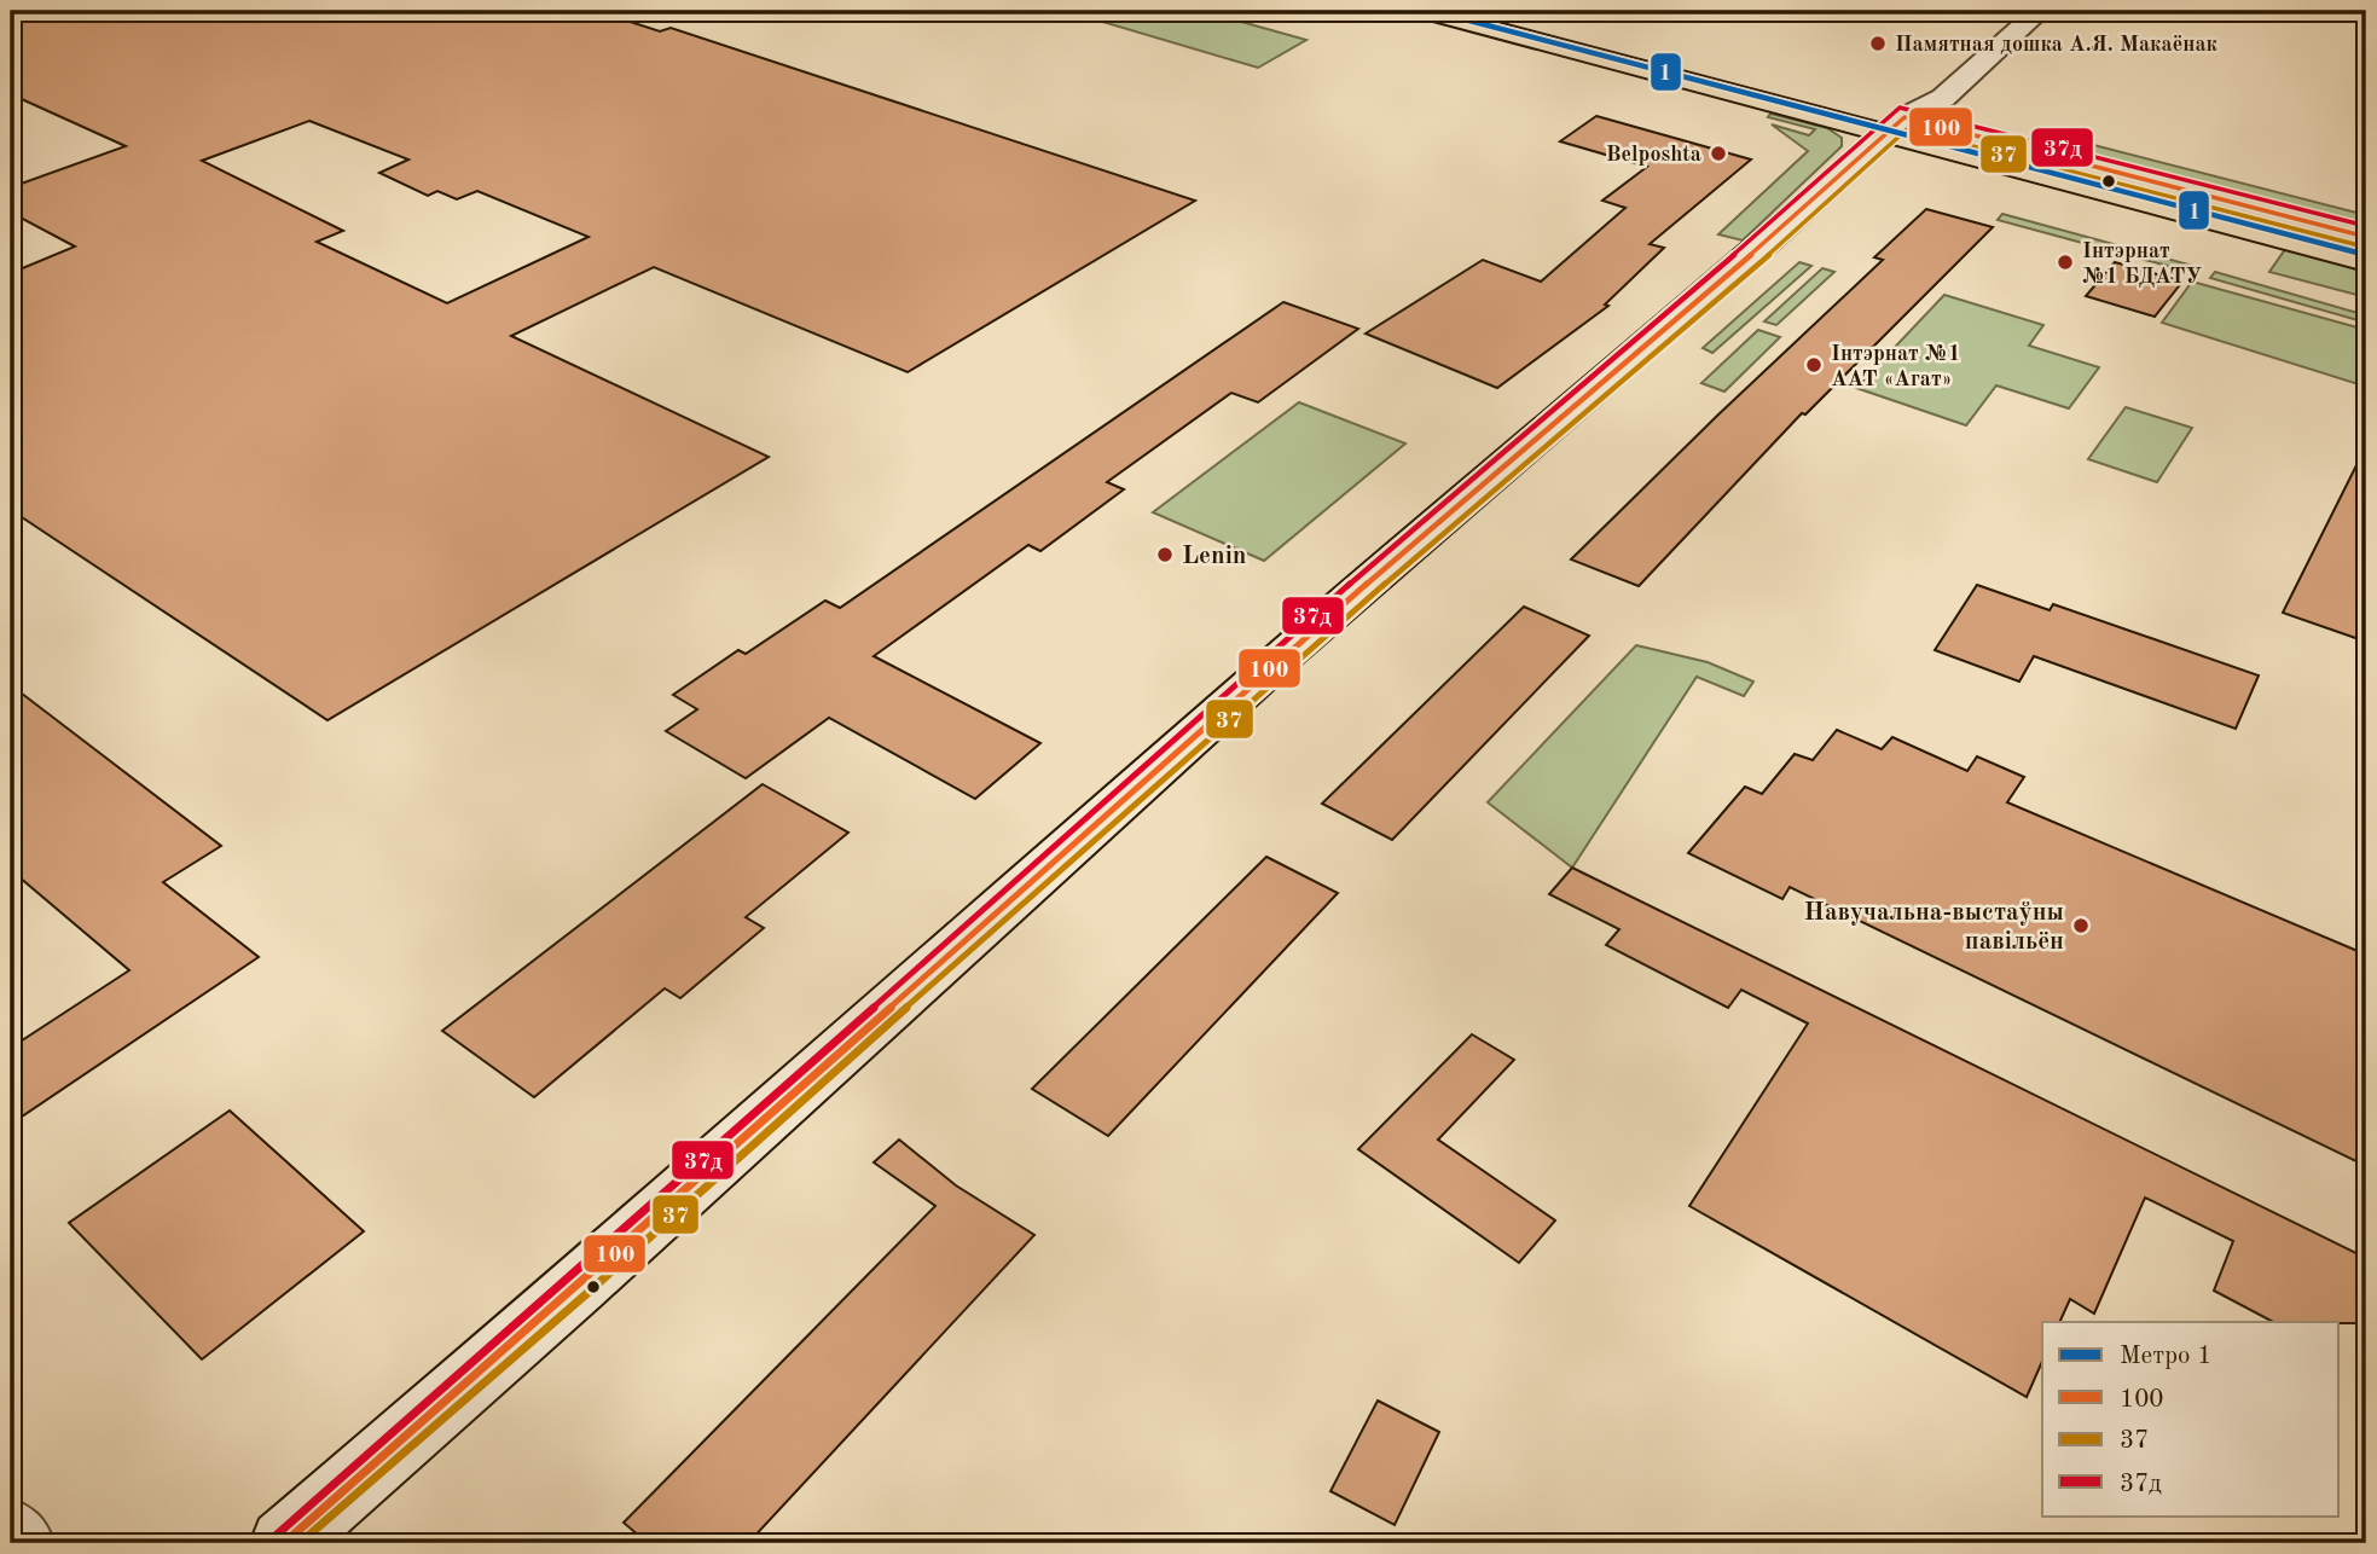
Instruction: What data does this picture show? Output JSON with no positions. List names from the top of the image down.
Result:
{
  "places": [
    "Памятная дошка А.Я. Макаёнак",
    "Belposhta",
    "Інтэрнат №1 БДАТУ",
    "Інтэрнат №1 ААТ «Агат»",
    "Lenin",
    "Навучальна-выстаўны павільён"
  ],
  "lines": [
    "metro line 1",
    "transit line 37д",
    "transit line 100",
    "transit line 37"
  ],
  "legend": [
    "Метро 1",
    "100",
    "37",
    "37д"
  ]
}
